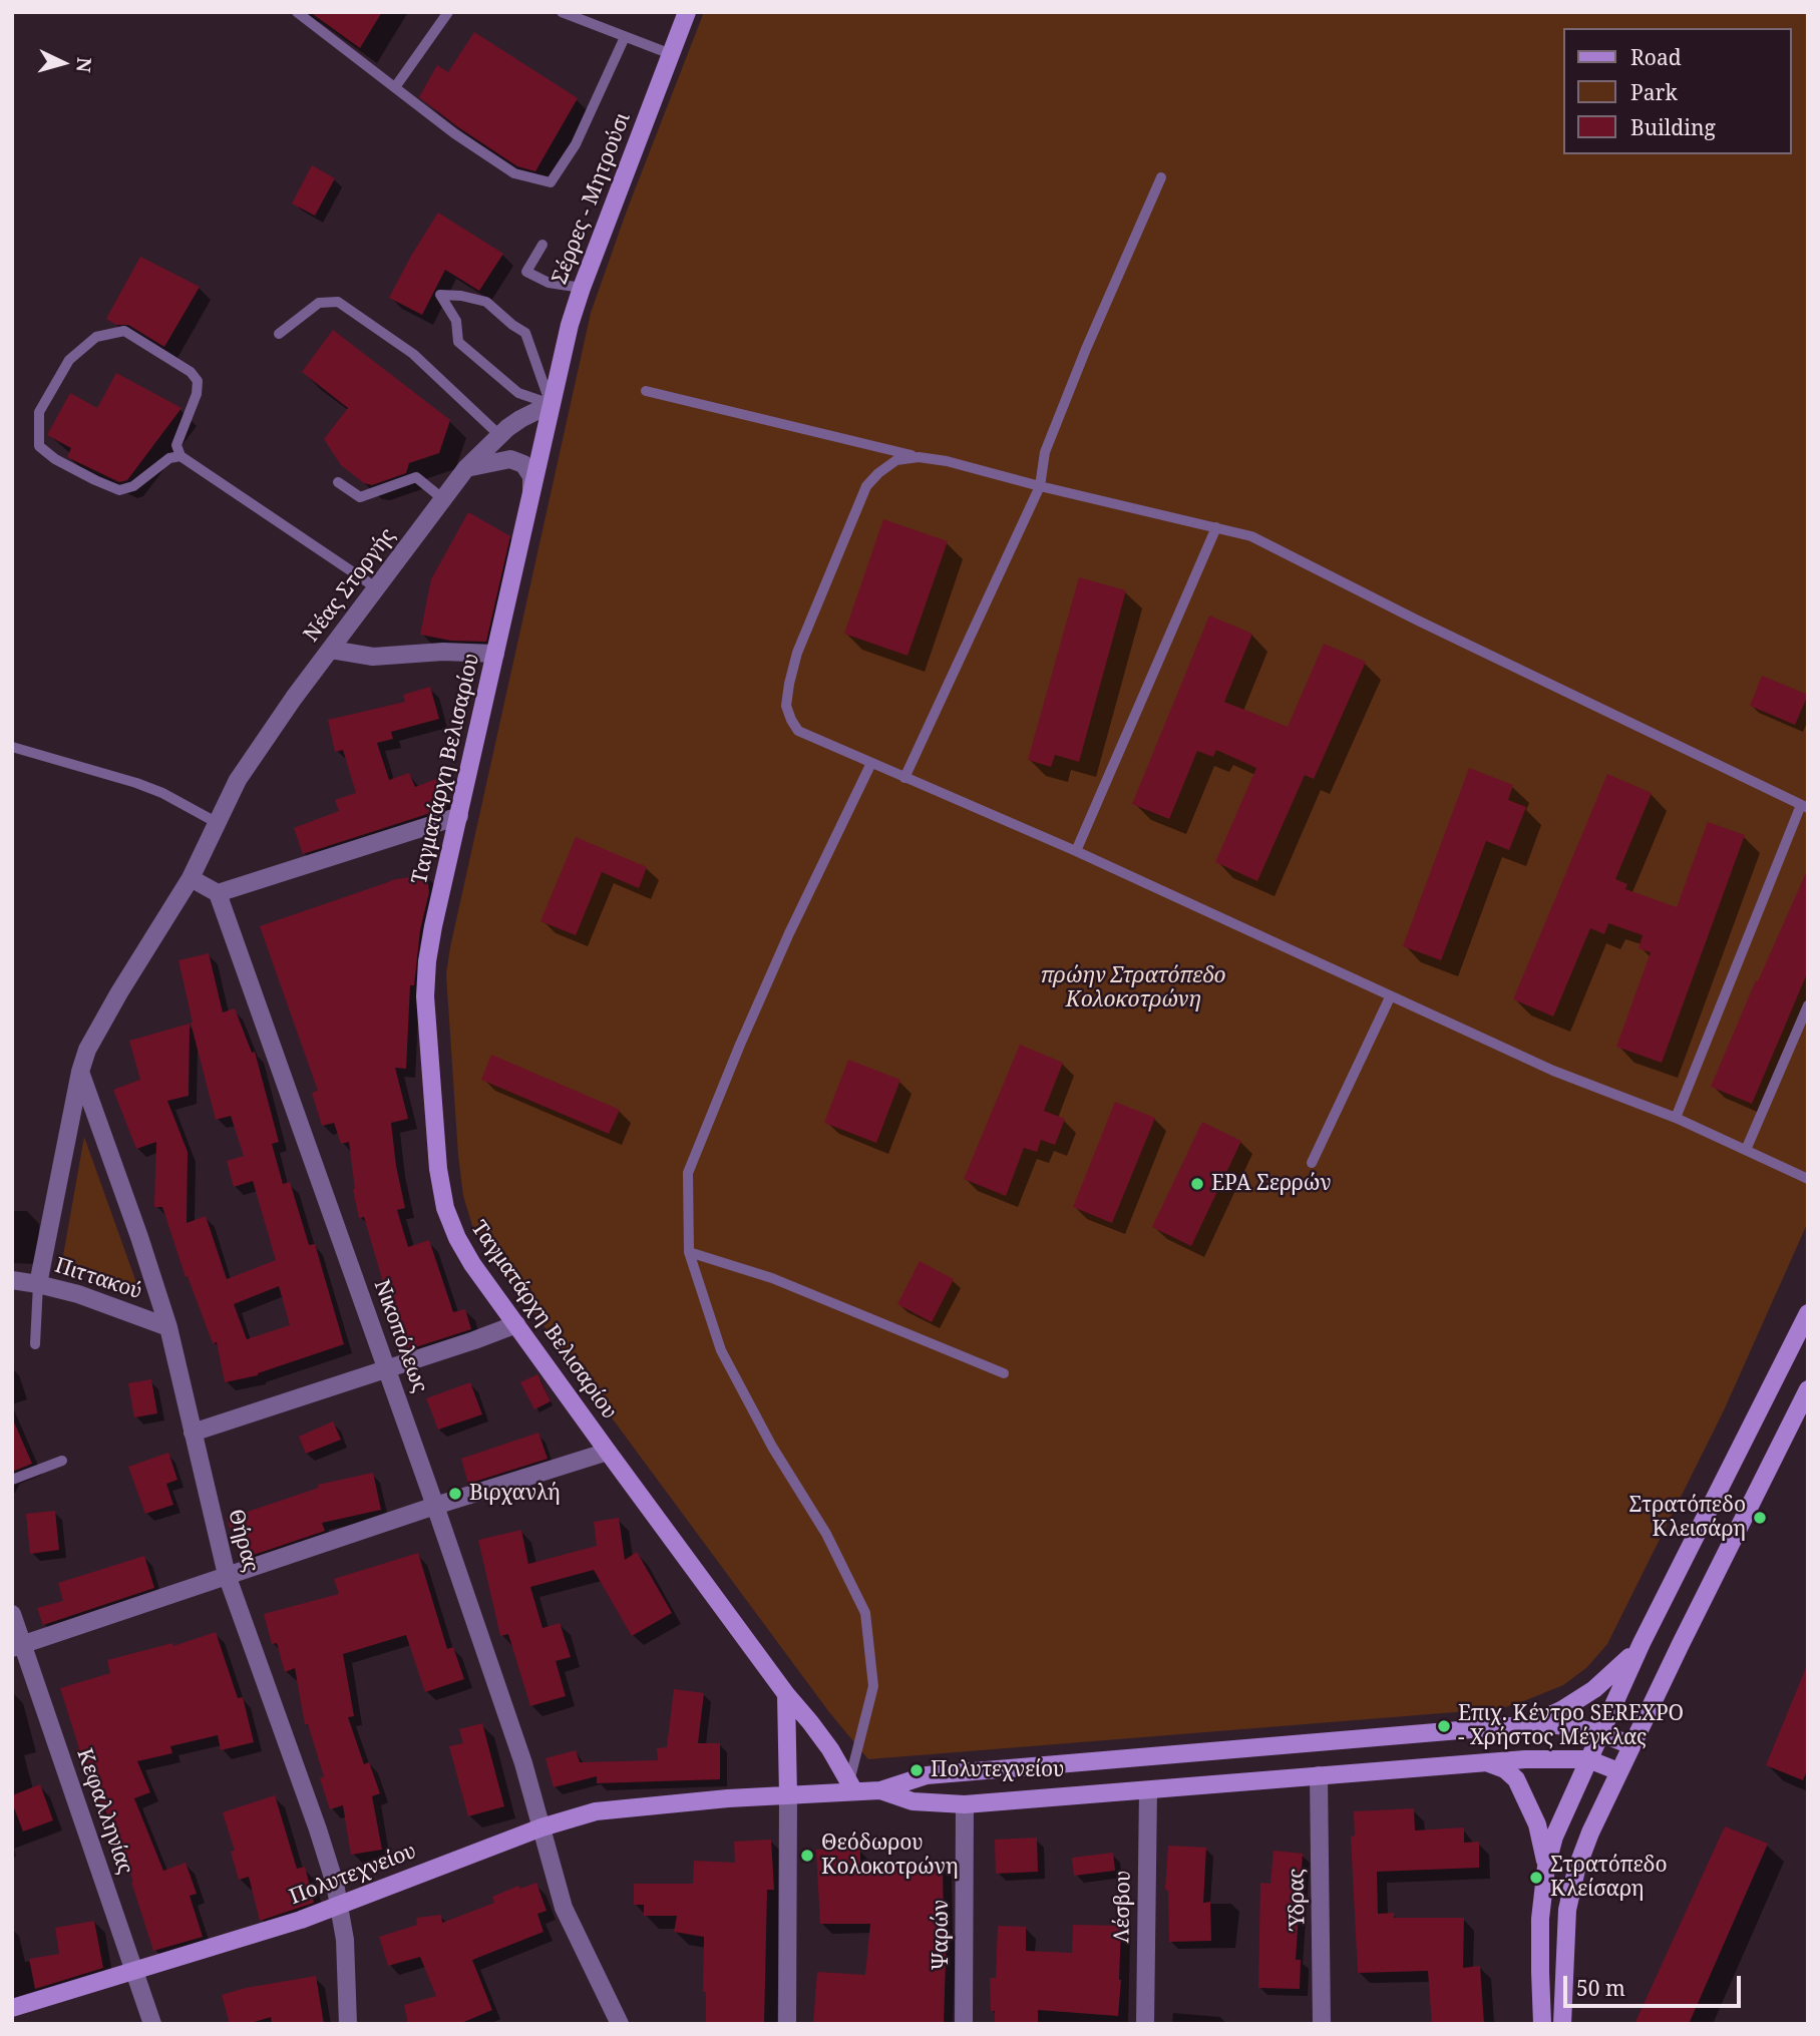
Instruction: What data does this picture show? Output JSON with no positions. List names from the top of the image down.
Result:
{
  "streets": {
    "main road": ["Σέρρες - Μητρούσι", "Ταγματάρχη Βελισαρίου", "Πολυτεχνείου"],
    "street": [
      "Νέας Στοργής",
      "Πιττακού",
      "Νικοπόλεως",
      "Θήρας",
      "Κεφαλληνίας",
      "Ύδρας",
      "Λέσβου",
      "Ψαρών"
    ]
  },
  "crossings": [
    ["Σέρρες - Μητρούσι", "Νέας Στοργής"],
    ["Σέρρες - Μητρούσι", "Ταγματάρχη Βελισαρίου"],
    ["Νέας Στοργής", "Ταγματάρχη Βελισαρίου"],
    ["Νέας Στοργής", "Πιττακού"],
    ["Νέας Στοργής", "Θήρας"],
    ["Ταγματάρχη Βελισαρίου", "Πολυτεχνείου"],
    ["Πιττακού", "Θήρας"],
    ["Νικοπόλεως", "Πολυτεχνείου"],
    ["Θήρας", "Πολυτεχνείου"],
    ["Κεφαλληνίας", "Πολυτεχνείου"],
    ["Πολυτεχνείου", "Ύδρας"],
    ["Πολυτεχνείου", "Λέσβου"],
    ["Πολυτεχνείου", "Ψαρών"]
  ],
  "parks": ["πρώην Στρατόπεδο Κολοκοτρώνη"],
  "places": [
    "ΕΡΑ Σερρών",
    "Βιρχανλή",
    "Στρατόπεδο Κλεισάρη",
    "Επιχ. Κέντρο SEREXPO - Χρήστος Μέγκλας",
    "Πολυτεχνείου",
    "Θεόδωρου Κολοκοτρώνη",
    "Στρατόπεδο Κλείσαρη"
  ],
  "legend": ["Road", "Park", "Building"],
  "scale_bar": "50 m",
  "north": "right"
}
